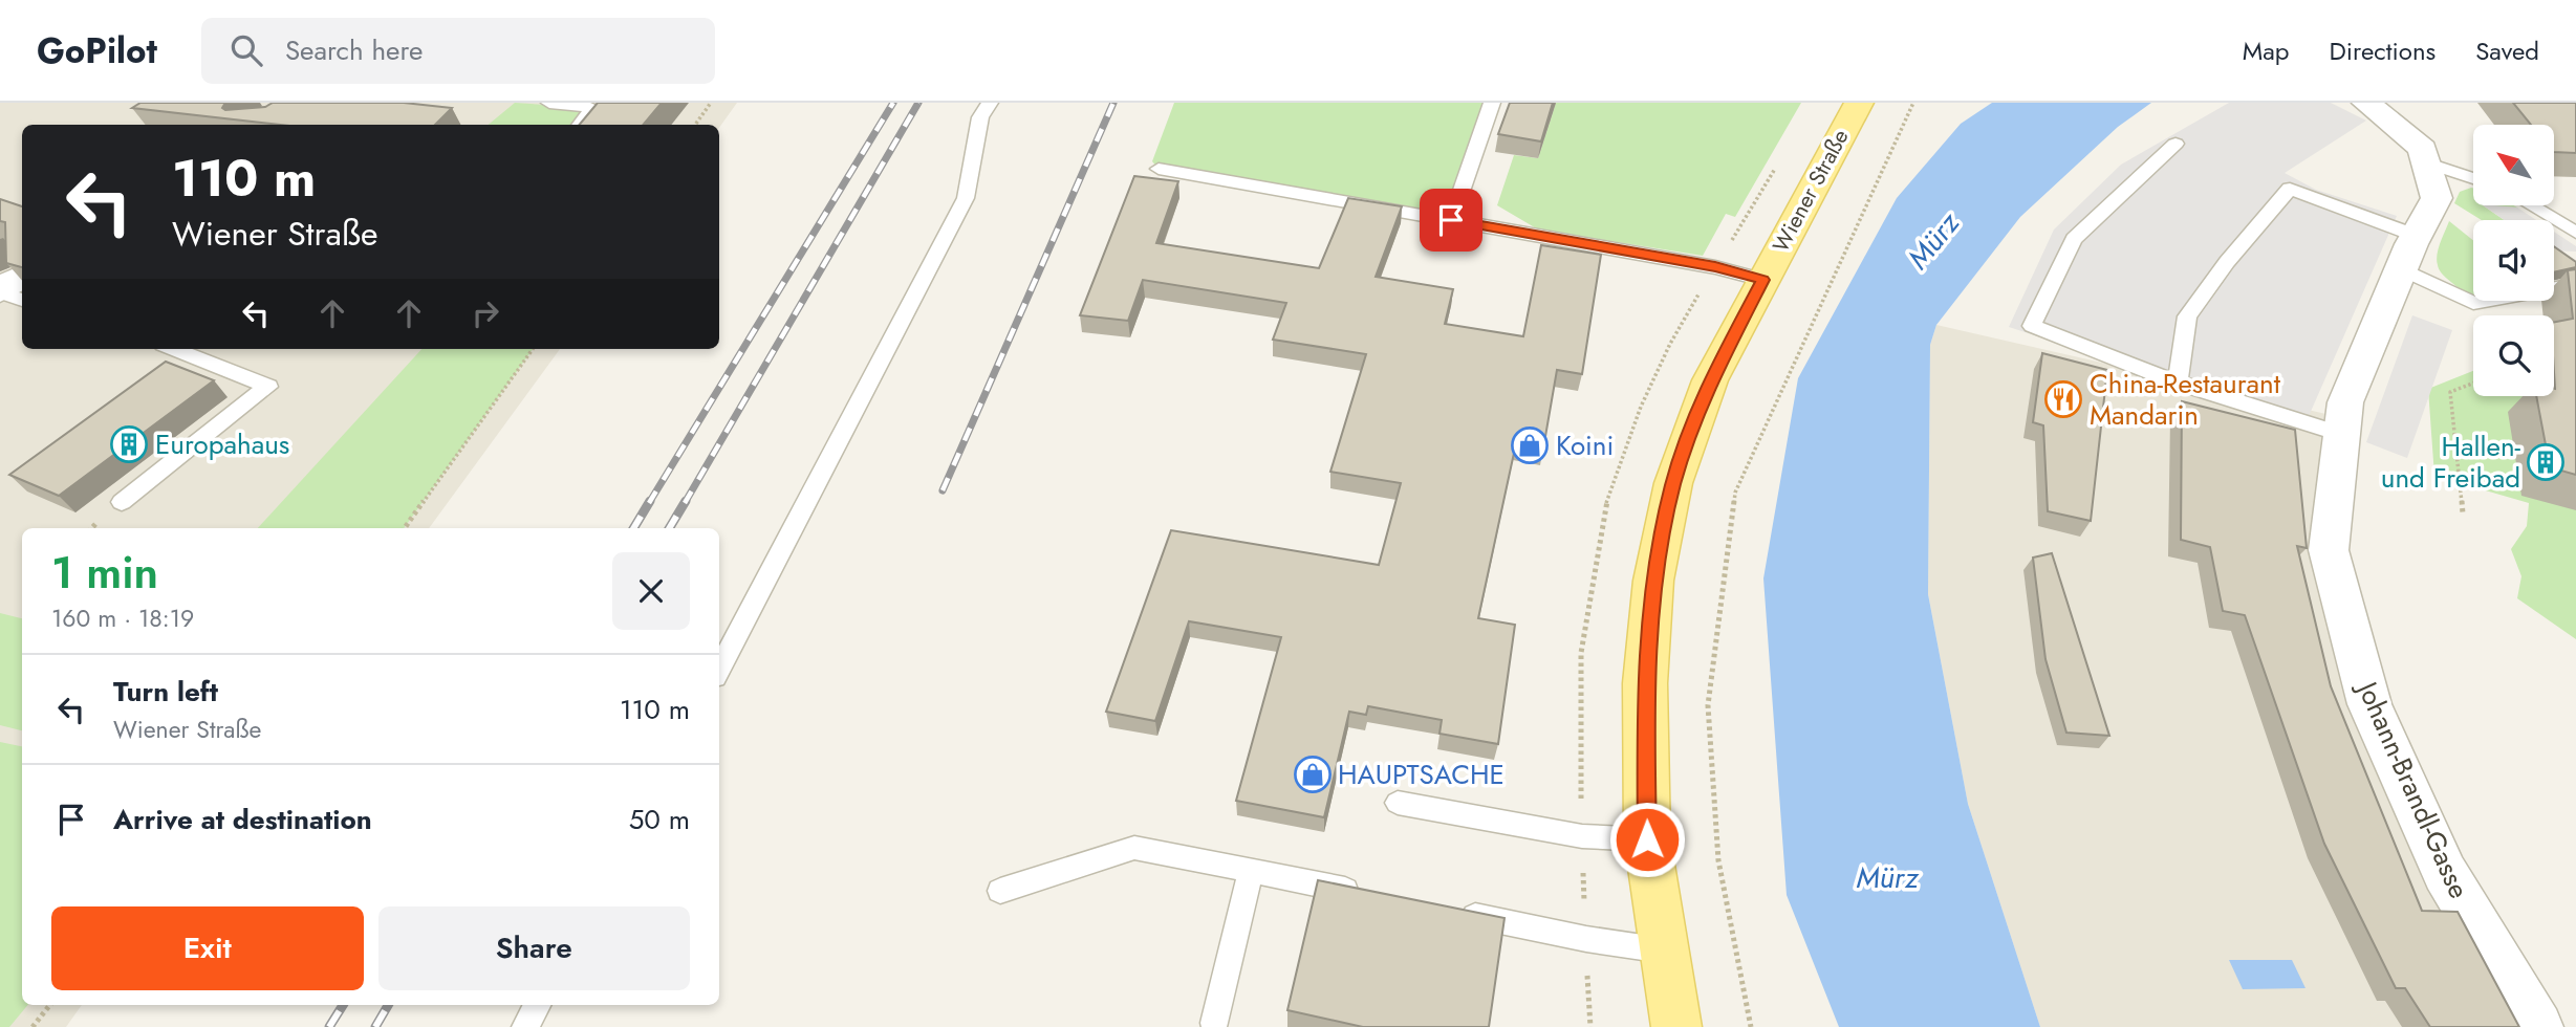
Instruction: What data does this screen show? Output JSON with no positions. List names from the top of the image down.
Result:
{
  "streets": {
    "main road": ["Wiener Straße"],
    "street": ["Johann-Brandl-Gasse"]
  },
  "water": ["Mürz"],
  "places": {
    "restaurant": ["China-Restaurant Mandarin"],
    "building": ["Europahaus", "Hallen- und Freibad"],
    "shop": ["Koini", "HAUPTSACHE"]
  },
  "north": "top left",
  "page": {
    "header": "GoPilot",
    "search": "Search here",
    "nav": ["Map", "Directions", "Saved"],
    "turn": ["110 m", "Wiener Straße"],
    "heading": ["1 min", "160 m · 18:19"],
    "list": [
      {
        "name": "Turn left",
        "note": "Wiener Straße",
        "value": "110 m"
      },
      {
        "name": "Arrive at destination",
        "value": "50 m"
      }
    ],
    "buttons": ["Exit", "Share"]
  }
}
